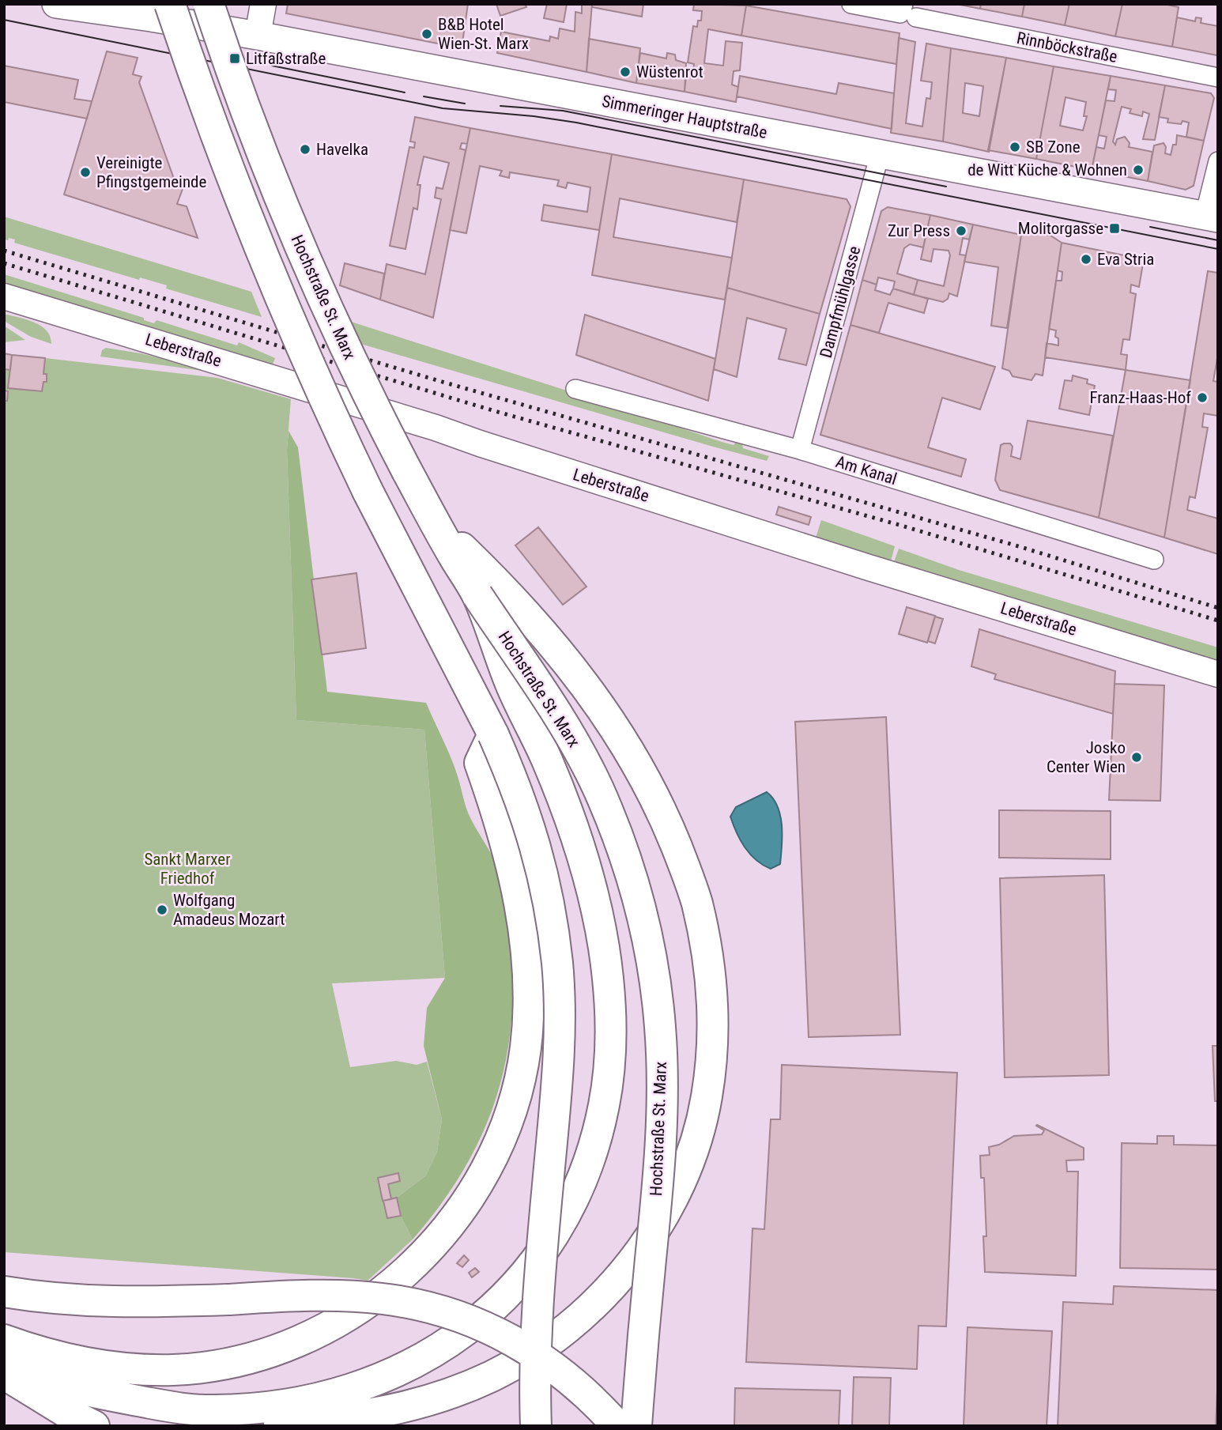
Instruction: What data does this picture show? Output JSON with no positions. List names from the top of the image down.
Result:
{
  "streets": {
    "highway": ["Hochstraße St. Marx"],
    "main road": ["Simmeringer Hauptstraße"],
    "street": [
      "Rinnböckstraße",
      "Dampfmühlgasse",
      "Leberstraße",
      "Am Kanal"
    ]
  },
  "crossings": [
    ["Simmeringer Hauptstraße", "Dampfmühlgasse"],
    ["Dampfmühlgasse", "Am Kanal"]
  ],
  "parks": ["Sankt Marxer Friedhof"],
  "places": {
    "other": [
      "B&B Hotel Wien-St. Marx",
      "Wüstenrot",
      "SB Zone",
      "Havelka",
      "de Witt Küche & Wohnen",
      "Vereinigte Pfingstgemeinde",
      "Zur Press",
      "Eva Stria",
      "Franz-Haas-Hof",
      "Josko Center Wien",
      "Wolfgang Amadeus Mozart"
    ],
    "transit": ["Litfaßstraße", "Molitorgasse"]
  }
}
